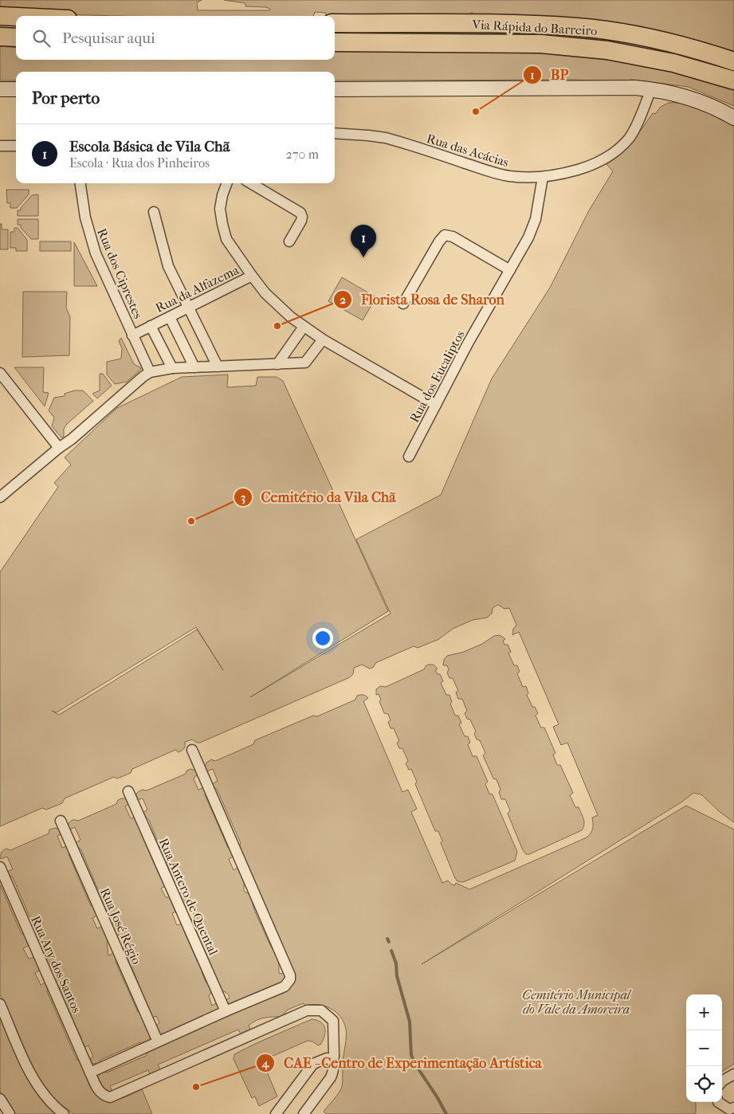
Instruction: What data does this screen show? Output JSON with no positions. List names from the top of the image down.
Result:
{
  "streets": {
    "highway": ["Via Rápida do Barreiro"],
    "street": [
      "Rua das Acácias",
      "Rua dos Ciprestes",
      "Rua da Alfazema",
      "Rua dos Eucaliptos",
      "Rua Antero de Quental",
      "Rua José Régio",
      "Rua Ary dos Santos"
    ]
  },
  "crossings": [
    ["Rua das Acácias", "Rua dos Eucaliptos"],
    ["Rua dos Ciprestes", "Rua da Alfazema"]
  ],
  "parks": ["Cemitério Municipal do Vale da Amoreira"],
  "places": [
    "BP",
    "Florista Rosa de Sharon",
    "Cemitério da Vila Chã",
    "CAE - Centro de Experimentação Artística"
  ],
  "page": {
    "search": "Pesquisar aqui",
    "heading": "Por perto",
    "list": [
      {
        "mark": "1",
        "name": "Escola Básica de Vila Chã",
        "note": "Escola · Rua dos Pinheiros",
        "value": "270 m"
      }
    ],
    "pins": "1",
    "map_buttons": ["+", "−"]
  }
}
